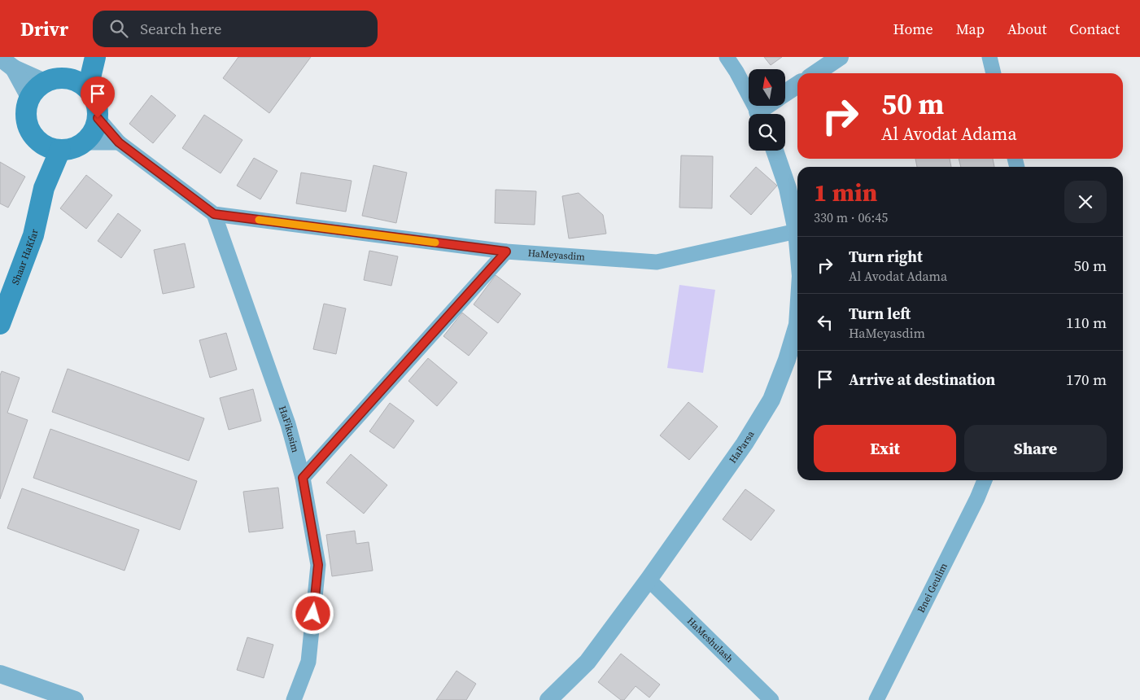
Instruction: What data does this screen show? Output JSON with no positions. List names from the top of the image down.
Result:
{
  "streets": {
    "main road": ["Shaar HaKfar"],
    "street": [
      "HaMeyasdim",
      "HaFikusim",
      "HaParsa",
      "Bnei Geulim",
      "HaMeshulash"
    ]
  },
  "crossings": [
    ["HaMeyasdim", "Shaar HaKfar"],
    ["HaMeyasdim", "HaFikusim"],
    ["HaMeyasdim", "HaParsa"],
    ["HaParsa", "HaMeshulash"]
  ],
  "north": "top",
  "page": {
    "header": "Drivr",
    "search": "Search here",
    "nav": [
      "Home",
      "Map",
      "About",
      "Contact"
    ],
    "turn": ["50 m", "Al Avodat Adama"],
    "heading": ["1 min", "330 m · 06:45"],
    "list": [
      {
        "name": "Turn right",
        "note": "Al Avodat Adama",
        "value": "50 m"
      },
      {
        "name": "Turn left",
        "note": "HaMeyasdim",
        "value": "110 m"
      },
      {
        "name": "Arrive at destination",
        "value": "170 m"
      }
    ],
    "buttons": ["Exit", "Share"]
  }
}
